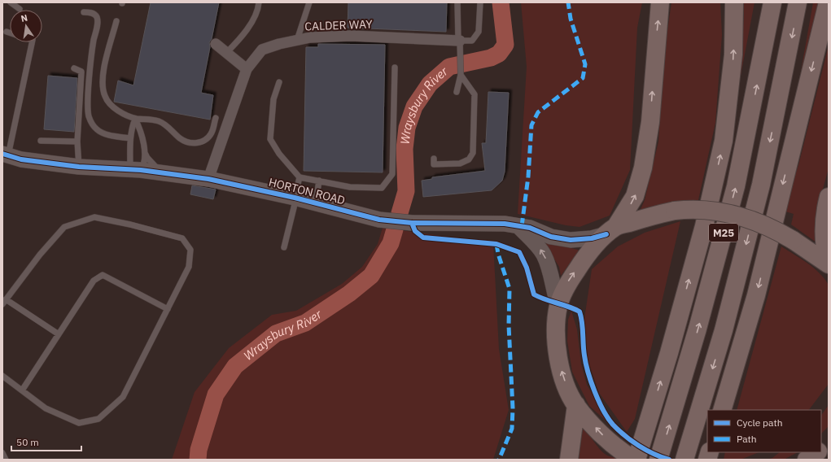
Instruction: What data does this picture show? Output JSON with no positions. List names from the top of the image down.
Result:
{
  "streets": {
    "highway": ["M25"],
    "street": ["CALDER WAY", "HORTON ROAD"]
  },
  "crossings": [
    ["CALDER WAY", "HORTON ROAD"]
  ],
  "water": ["Wraysbury River"],
  "legend": ["Cycle path", "Path"],
  "scale_bar": "50 m",
  "north": "top"
}
